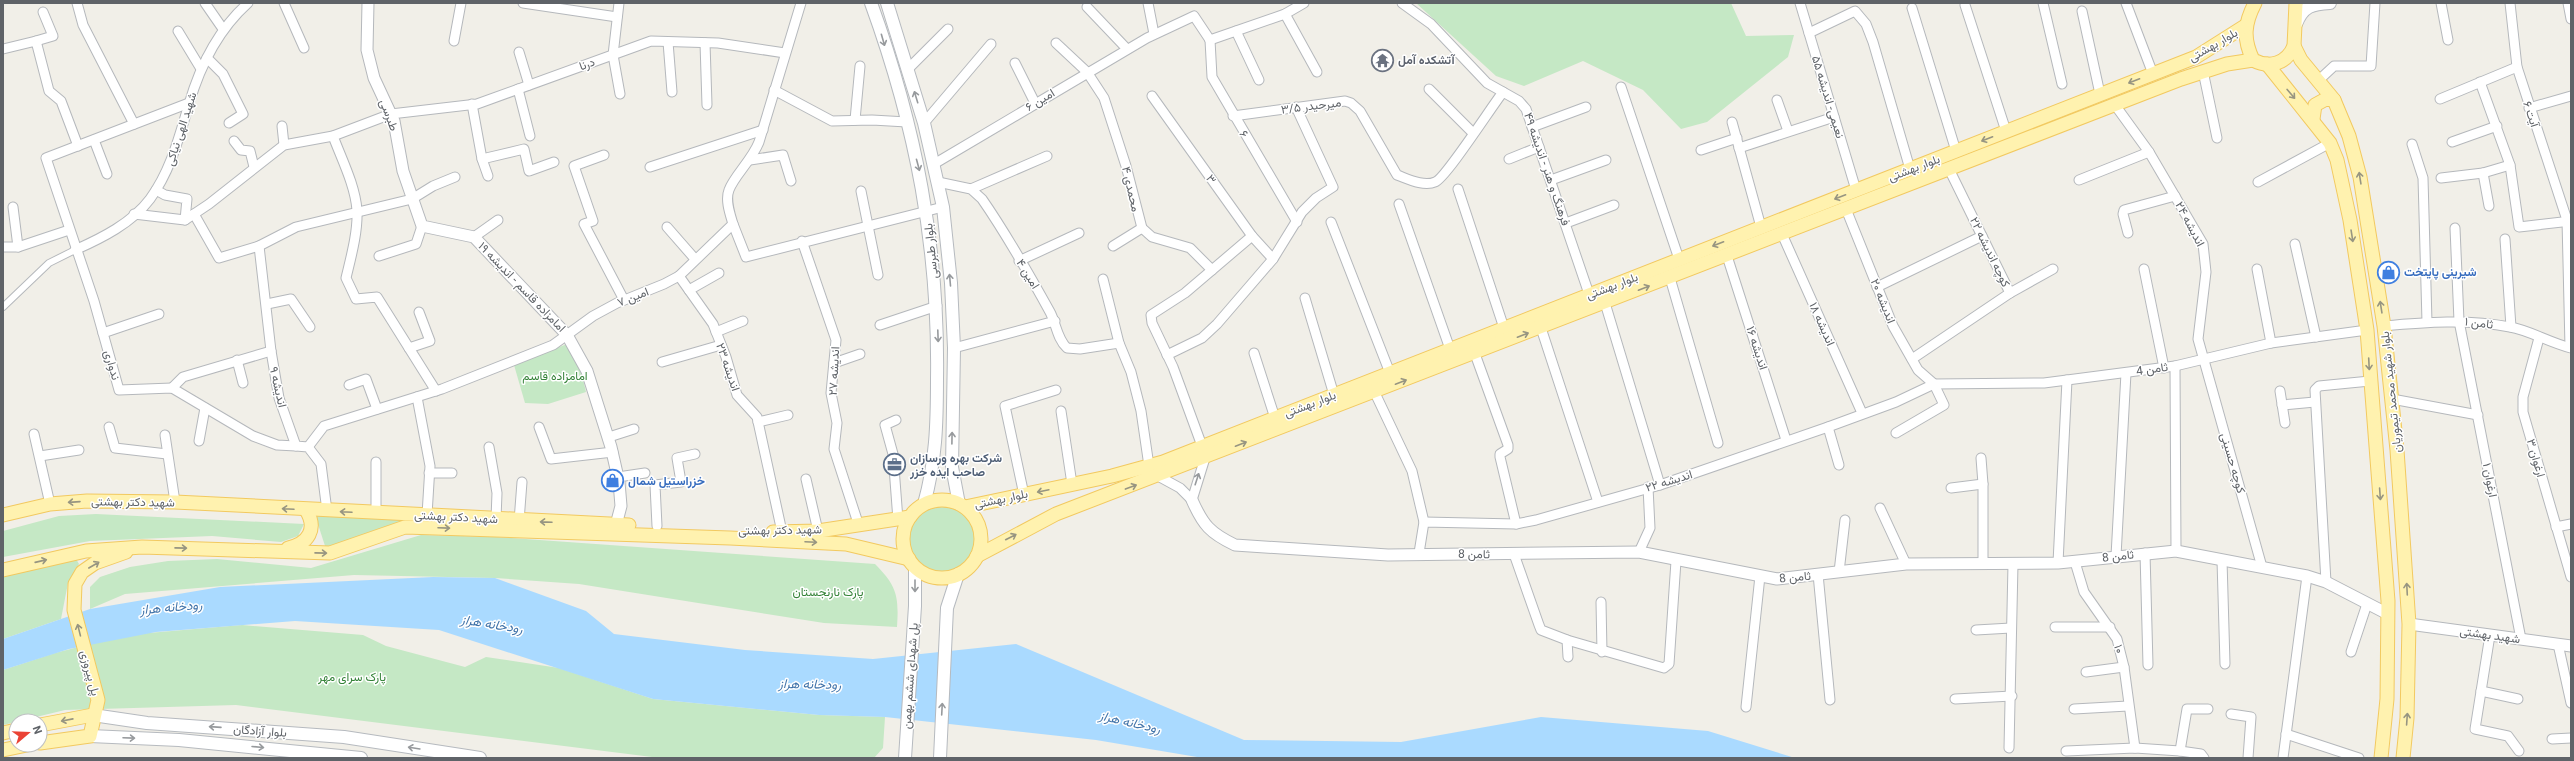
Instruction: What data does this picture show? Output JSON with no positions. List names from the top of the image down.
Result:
{
  "streets": {
    "main road": [
      "بلوار بهشتی",
      "بلوار طبرسی",
      "بلوار شهید محمد تیموریان",
      "شهید دکتر بهشتی",
      "پل پیروزی",
      "پل شهدای ششم بهمن",
      "بلوار آزادگان"
    ],
    "street": [
      "درنا",
      "نعیمی- اندیشه ۵۵",
      "امین ۶",
      "میرحیدر ۳/۵",
      "آیت ۶",
      "طبرسی",
      "شهید الهی نیاکی",
      "۶",
      "فرهنگ و هنر - اندیشه ۴۹",
      "۳",
      "محمدی ۴",
      "اندیشه ۲۴",
      "کوچه اندیشه ۲۲",
      "امین ۴",
      "امامزاده قاسم - اندیشه ۱۹",
      "امین ۷",
      "اندیشه ۲۰",
      "ثامن ۱",
      "اندیشه ۱۸",
      "اندیشه ۱۶",
      "ندواری",
      "اندیشه ۲۳",
      "ثامن 4",
      "اندیشه ۲۷",
      "اندیشه ۹",
      "ارغوان ۳",
      "کوچه حسینی",
      "ارغوان ۱",
      "اندیشه ۲۲",
      "ثامن 8",
      "شهید بهشتی",
      "۱۰"
    ]
  },
  "crossings": [
    ["بلوار بهشتی", "نعیمی- اندیشه ۵۵"],
    ["بلوار بهشتی", "فرهنگ و هنر - اندیشه ۴۹"],
    ["بلوار بهشتی", "اندیشه ۲۴"],
    ["بلوار بهشتی", "بلوار طبرسی"],
    ["بلوار بهشتی", "کوچه اندیشه ۲۲"],
    ["بلوار بهشتی", "اندیشه ۲۰"],
    ["بلوار بهشتی", "اندیشه ۱۸"],
    ["بلوار بهشتی", "اندیشه ۱۶"],
    ["بلوار بهشتی", "شهید دکتر بهشتی"],
    ["بلوار بهشتی", "پل شهدای ششم بهمن"],
    ["درنا", "طبرسی"],
    ["امین ۶", "۶"],
    ["امین ۶", "محمدی ۴"],
    ["امین ۶", "بلوار طبرسی"],
    ["میرحیدر ۳/۵", "۶"],
    ["آیت ۶", "ثامن ۱"],
    ["طبرسی", "امامزاده قاسم - اندیشه ۱۹"],
    ["شهید الهی نیاکی", "ندواری"],
    ["اندیشه ۲۴", "ثامن 4"],
    ["اندیشه ۲۴", "کوچه حسینی"],
    ["بلوار طبرسی", "شهید دکتر بهشتی"],
    ["بلوار طبرسی", "پل شهدای ششم بهمن"],
    ["کوچه اندیشه ۲۲", "اندیشه ۲۰"],
    ["امامزاده قاسم - اندیشه ۱۹", "امین ۷"],
    ["امامزاده قاسم - اندیشه ۱۹", "شهید دکتر بهشتی"],
    ["امین ۷", "اندیشه ۲۳"],
    ["اندیشه ۲۰", "ثامن 4"],
    ["اندیشه ۲۰", "اندیشه ۲۲"],
    ["ثامن ۱", "بلوار شهید محمد تیموریان"],
    ["ثامن ۱", "ارغوان ۳"],
    ["ثامن ۱", "ارغوان ۱"],
    ["اندیشه ۱۸", "اندیشه ۲۲"],
    ["اندیشه ۱۶", "اندیشه ۲۲"],
    ["اندیشه ۲۳", "شهید دکتر بهشتی"],
    ["ثامن 4", "بلوار شهید محمد تیموریان"],
    ["ثامن 4", "کوچه حسینی"],
    ["ثامن 4", "اندیشه ۲۲"],
    ["اندیشه ۲۷", "شهید دکتر بهشتی"],
    ["بلوار شهید محمد تیموریان", "ثامن 8"],
    ["بلوار شهید محمد تیموریان", "شهید بهشتی"],
    ["کوچه حسینی", "ثامن 8"],
    ["ارغوان ۱", "شهید بهشتی"],
    ["شهید دکتر بهشتی", "پل شهدای ششم بهمن"],
    ["ثامن 8", "۱۰"],
    ["پل پیروزی", "بلوار آزادگان"]
  ],
  "one_way": ["پل پیروزی"],
  "water": ["رودخانه هراز"],
  "parks": ["امامزاده قاسم", "پارک نارنجستان", "پارک سرای مهر"],
  "places": {
    "temple": ["آتشکده آمل"],
    "shop": ["شیرینی پایتخت", "خزراستیل شمال"],
    "office": ["شرکت بهره ورسازان صاحب ایده خزر"]
  },
  "north": "right"
}
